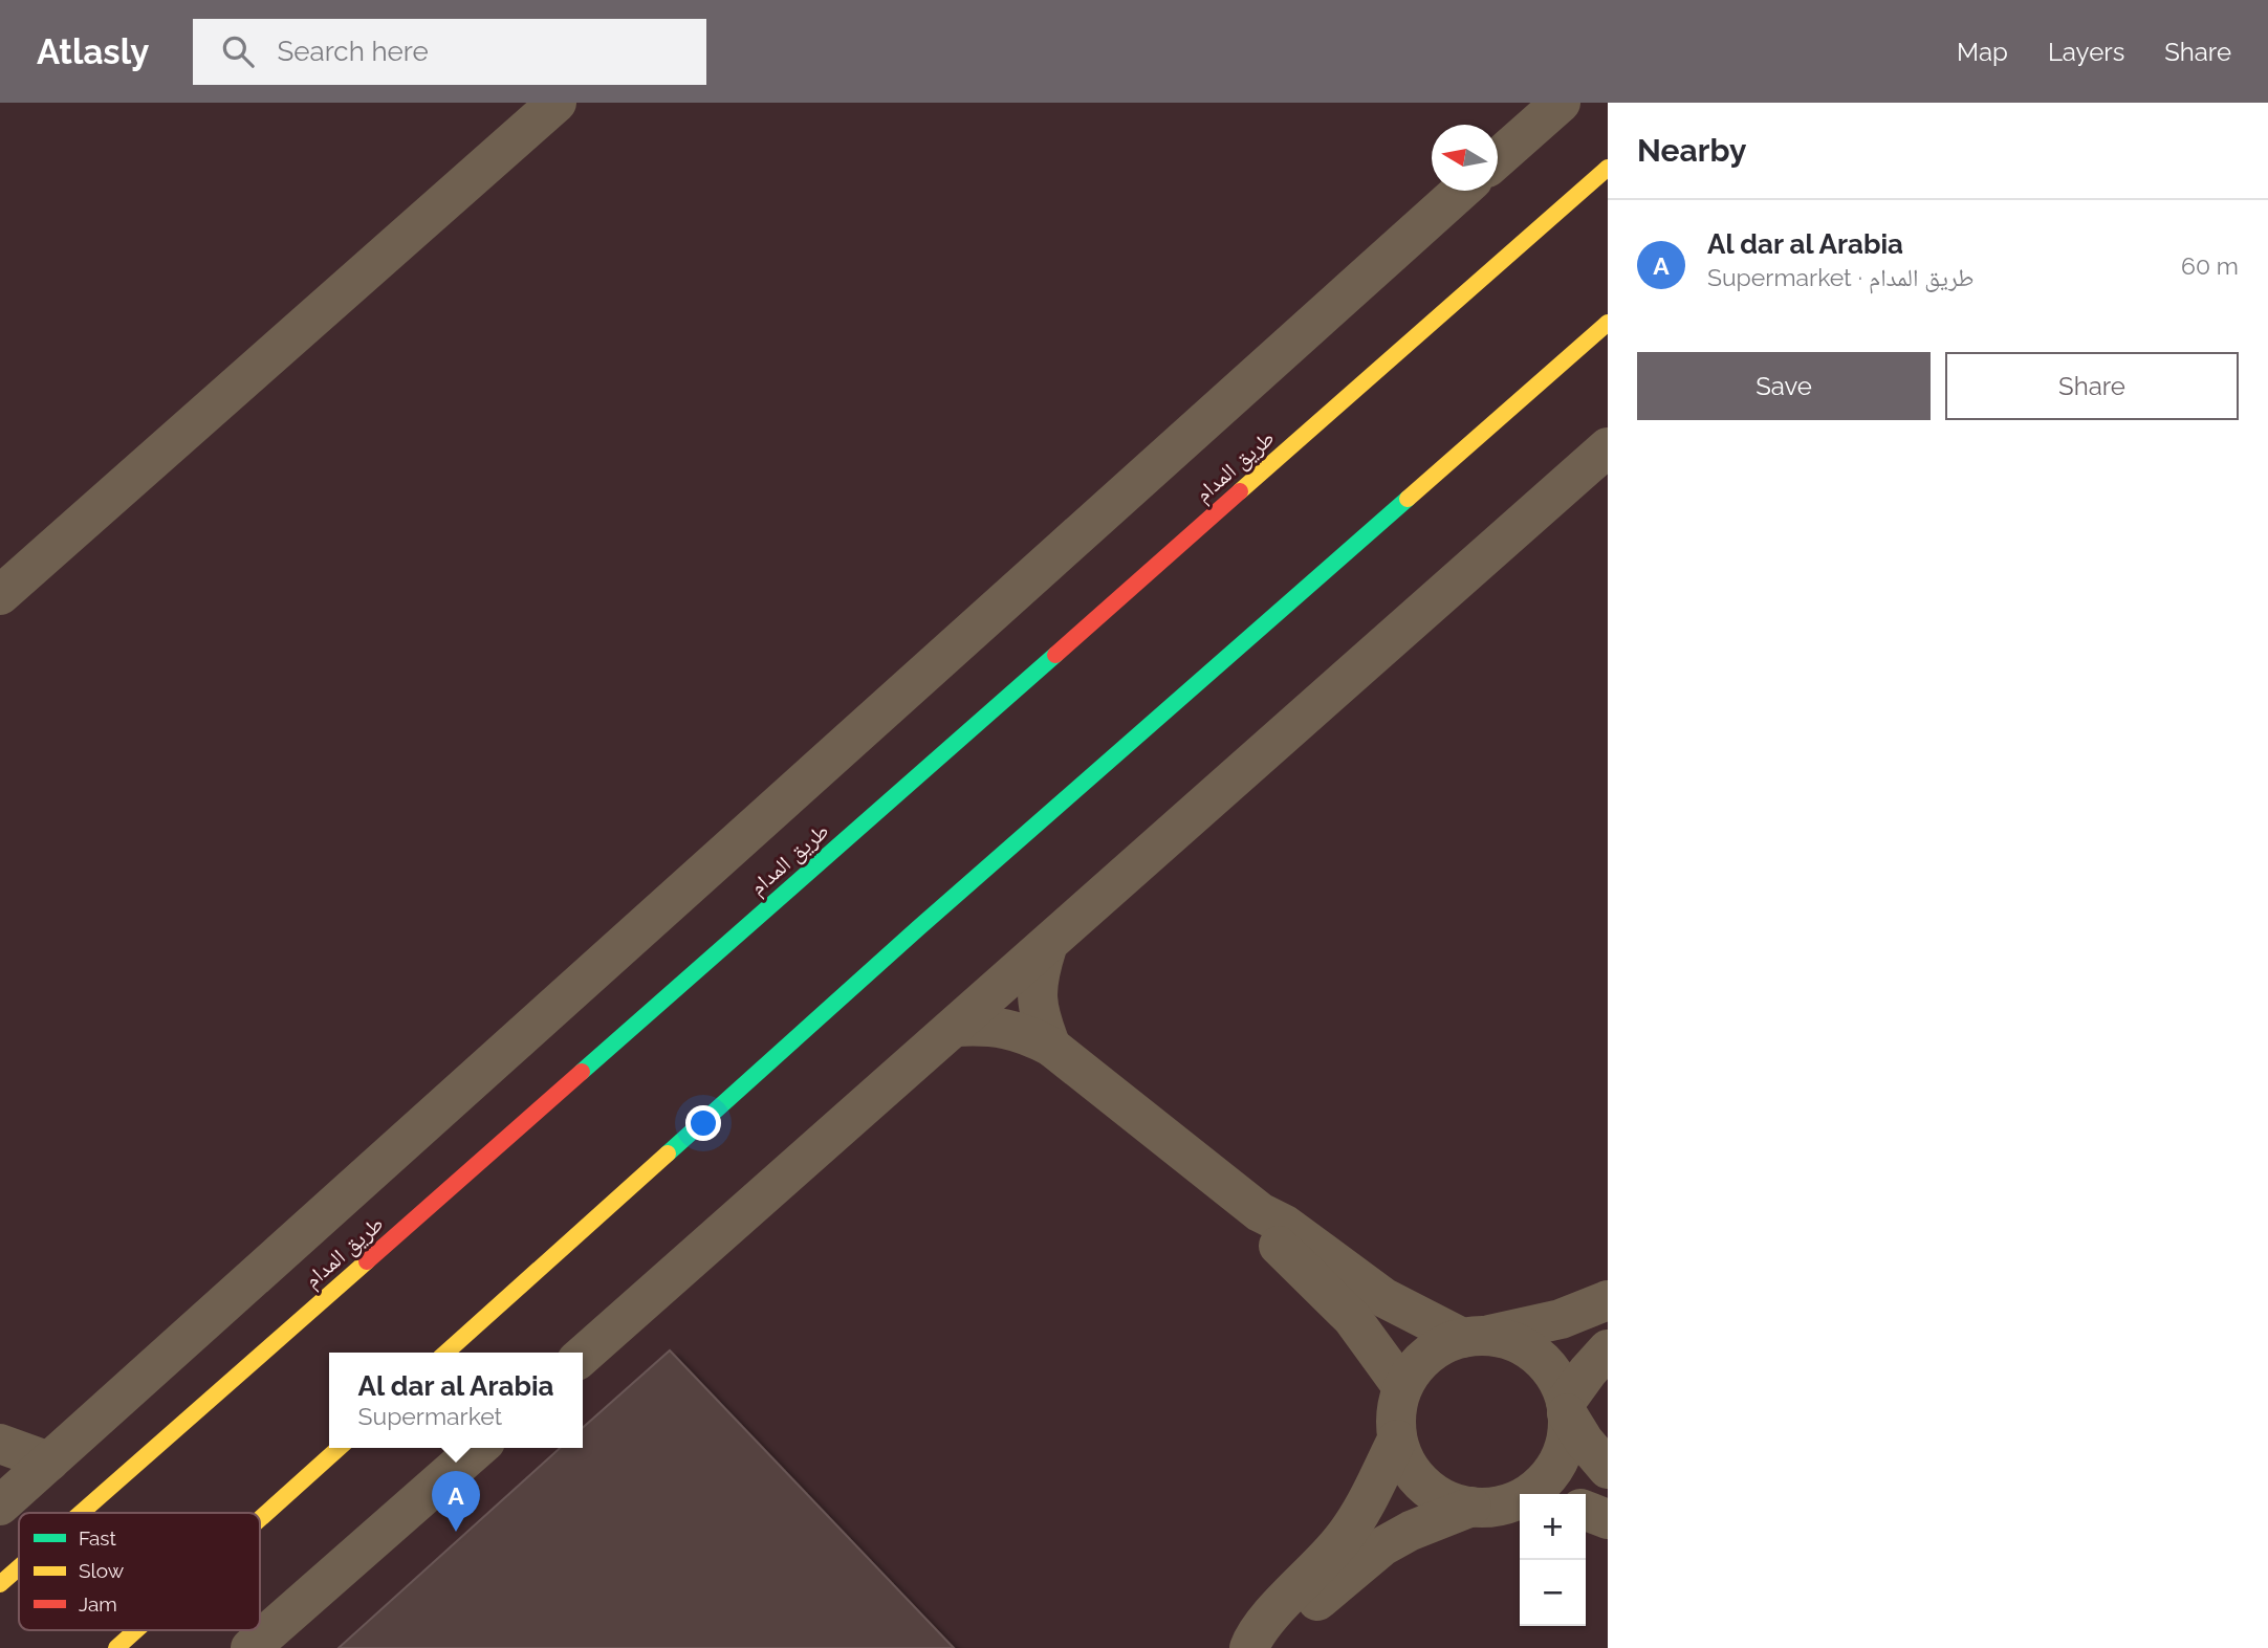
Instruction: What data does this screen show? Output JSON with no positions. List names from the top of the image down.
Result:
{
  "streets": {
    "highway": ["طريق المدام"]
  },
  "legend": ["Fast", "Slow", "Jam"],
  "north": "left",
  "page": {
    "header": "Atlasly",
    "search": "Search here",
    "nav": ["Map", "Layers", "Share"],
    "heading": "Nearby",
    "list": [
      {
        "mark": "A",
        "name": "Al dar al Arabia",
        "note": "Supermarket · طريق المدام",
        "value": "60 m"
      }
    ],
    "buttons": ["Save", "Share"],
    "popup": ["Al dar al Arabia", "Supermarket"],
    "pins": "A",
    "map_buttons": ["+", "−"]
  }
}
